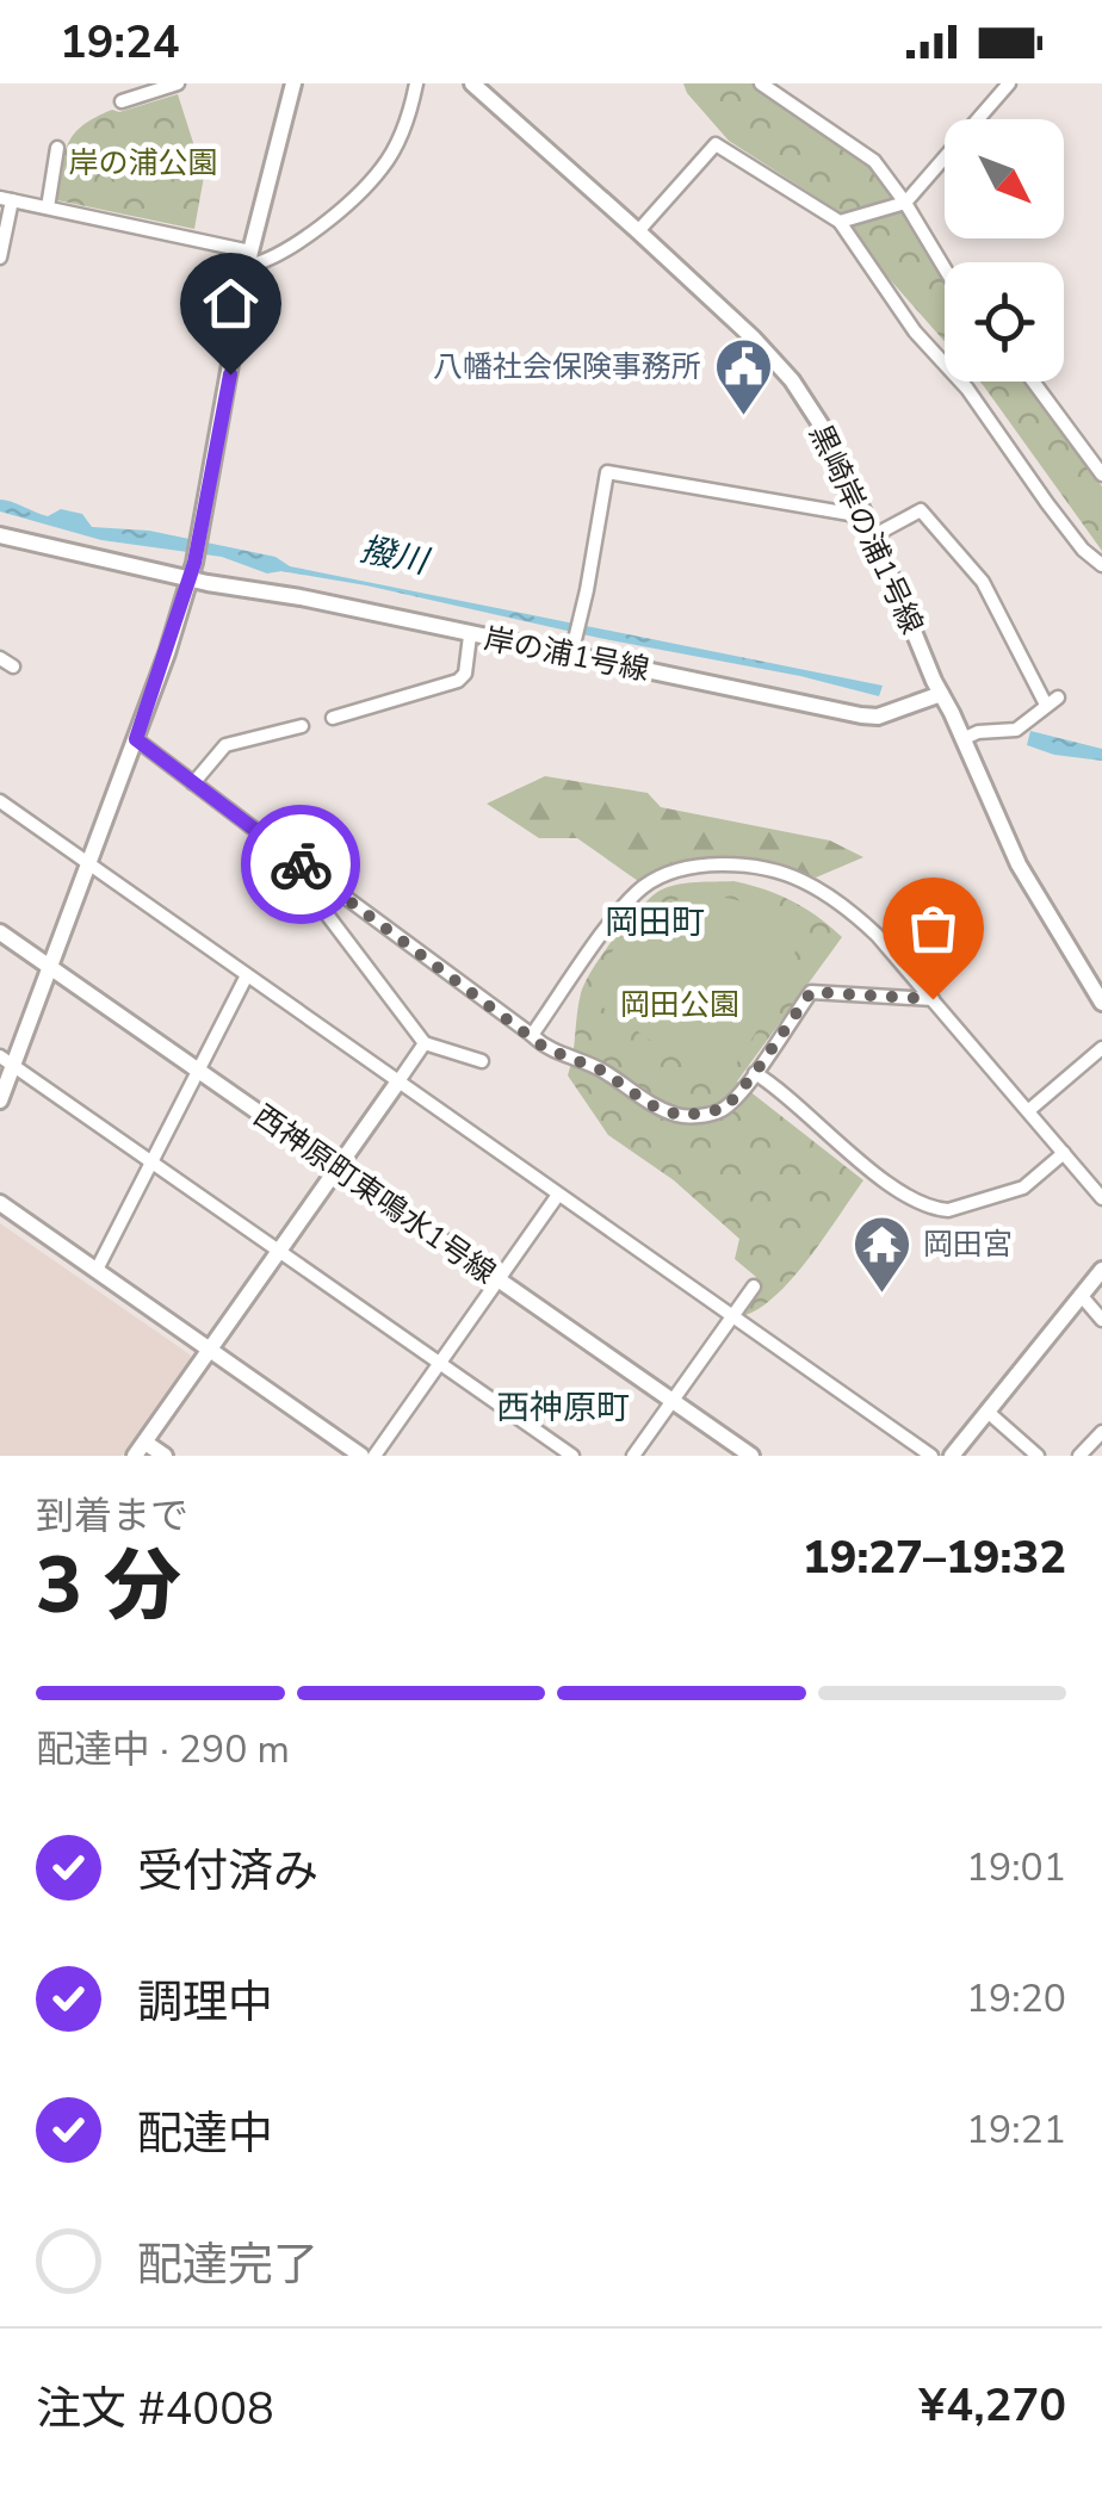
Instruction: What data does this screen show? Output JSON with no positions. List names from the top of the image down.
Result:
{
  "streets": {
    "street": ["黒崎岸の浦1号線", "岸の浦1号線", "西神原町東鳴水1号線"]
  },
  "crossings": [
    ["黒崎岸の浦1号線", "岸の浦1号線"]
  ],
  "districts": ["岡田町", "西神原町"],
  "water": ["撥川"],
  "parks": ["岸の浦公園", "岡田公園"],
  "places": {
    "public building": ["八幡社会保険事務所"],
    "temple": ["岡田宮"]
  },
  "north": "bottom right",
  "page": {
    "status": "19:24",
    "heading": ["3 分", "到着まで", "19:27–19:32"],
    "panel": ["注文 #4008", "¥4,270"],
    "bar": "配達中 · 290 m",
    "list": [
      ["受付済み", "19:01"],
      ["調理中", "19:20"],
      ["配達中", "19:21"],
      "配達完了"
    ]
  }
}
